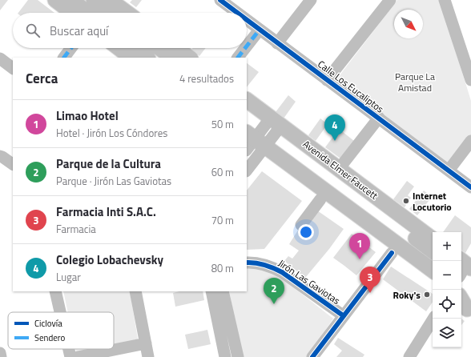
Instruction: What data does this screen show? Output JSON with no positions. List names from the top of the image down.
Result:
{
  "streets": {
    "main road": ["Avenida Elmer Faucett"],
    "street": ["Calle Los Eucaliptos", "Jirón Las Gaviotas"]
  },
  "parks": ["Parque La Amistad"],
  "places": ["Internet Locutorio", "Roky's"],
  "legend": ["Ciclovía", "Sendero"],
  "north": "bottom right",
  "page": {
    "search": "Buscar aquí",
    "heading": ["Cerca", "4 resultados"],
    "list": [
      {
        "mark": "1",
        "name": "Limao Hotel",
        "note": "Hotel · Jirón Los Cóndores",
        "value": "50 m"
      },
      {
        "mark": "2",
        "name": "Parque de la Cultura",
        "note": "Parque · Jirón Las Gaviotas",
        "value": "60 m"
      },
      {
        "mark": "3",
        "name": "Farmacia Inti S.A.C.",
        "note": "Farmacia",
        "value": "70 m"
      },
      {
        "mark": "4",
        "name": "Colegio Lobachevsky",
        "note": "Lugar",
        "value": "80 m"
      }
    ],
    "pins": [
      "4",
      "1",
      "3",
      "2"
    ],
    "map_buttons": ["+", "−"]
  }
}
